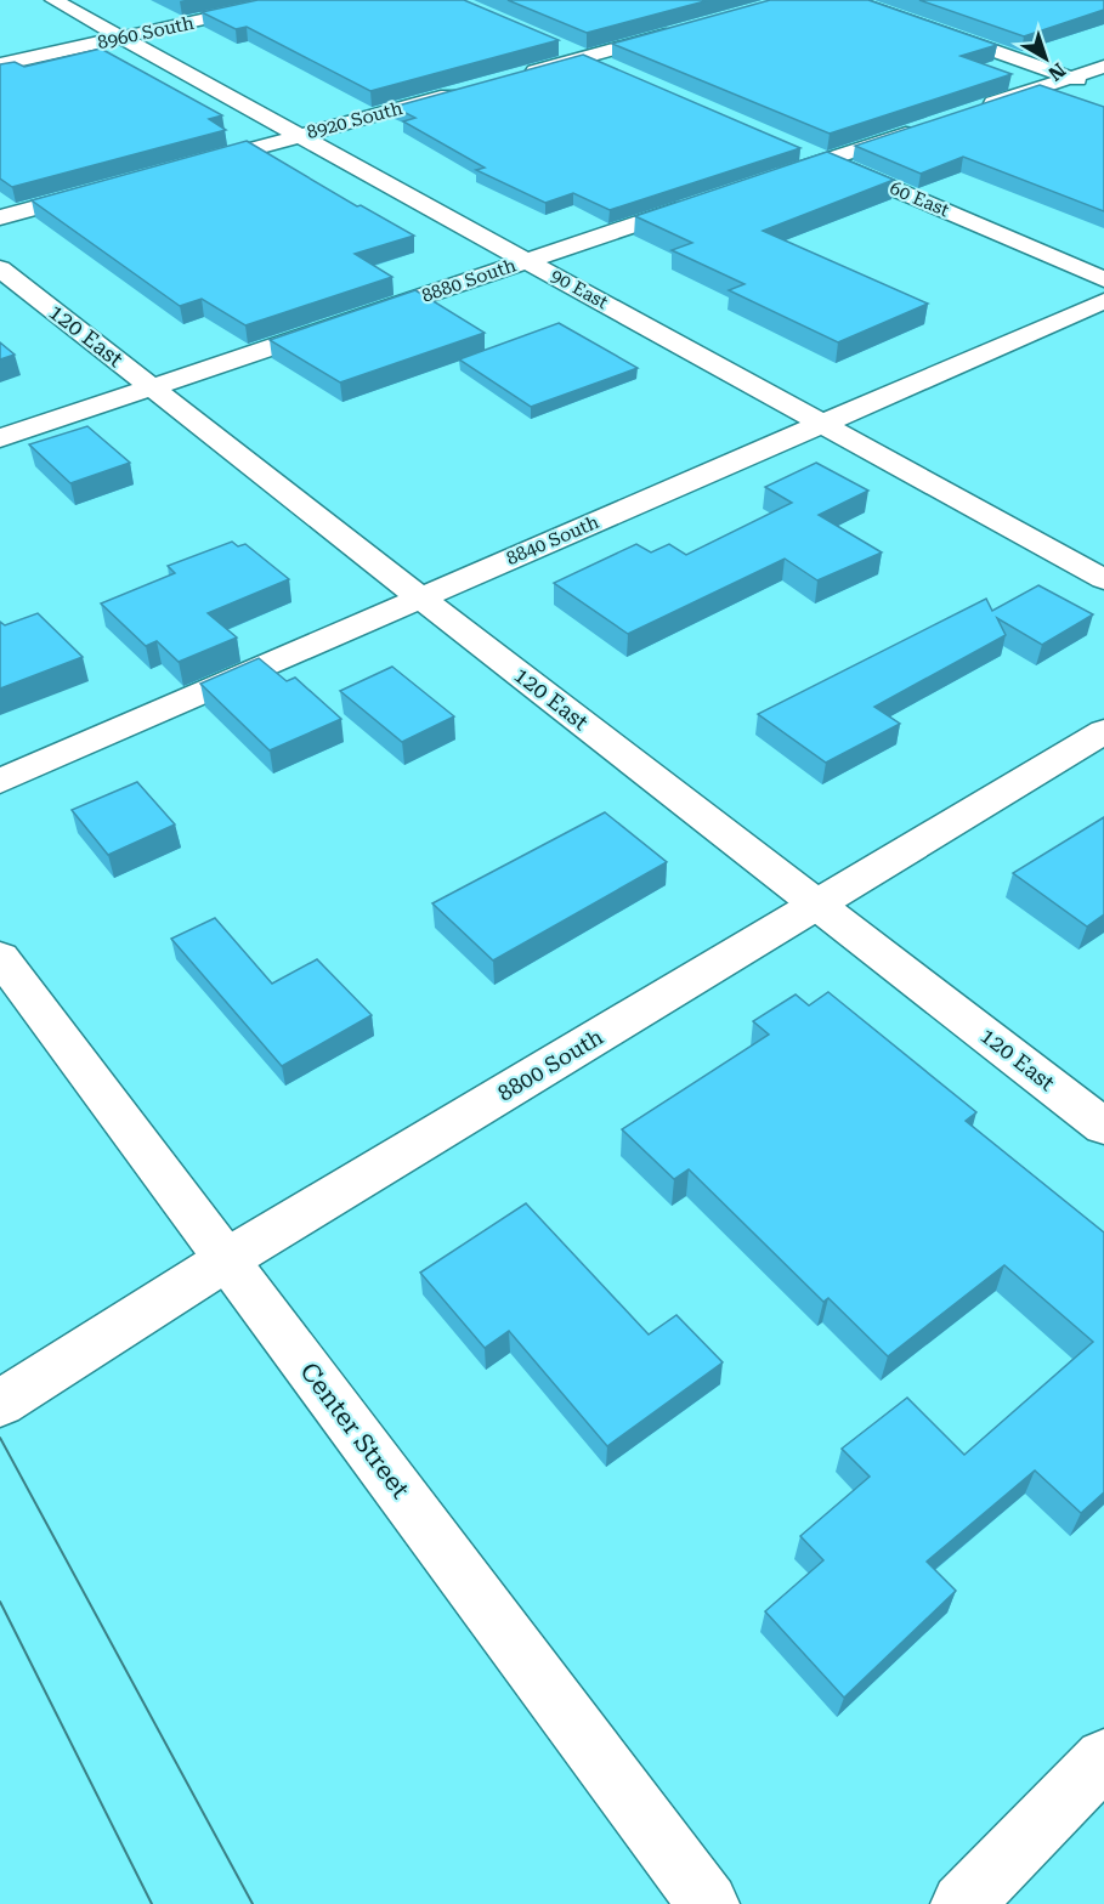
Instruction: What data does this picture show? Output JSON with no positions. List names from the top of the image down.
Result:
{
  "streets": {
    "street": [
      "8960 South",
      "8920 South",
      "60 East",
      "8880 South",
      "90 East",
      "120 East",
      "8840 South",
      "8800 South",
      "Center Street"
    ]
  },
  "crossings": [
    ["8960 South", "90 East"],
    ["8920 South", "90 East"],
    ["8880 South", "90 East"],
    ["8880 South", "120 East"],
    ["90 East", "8840 South"],
    ["120 East", "8840 South"],
    ["120 East", "8800 South"],
    ["8800 South", "Center Street"]
  ],
  "north": "bottom right"
}
